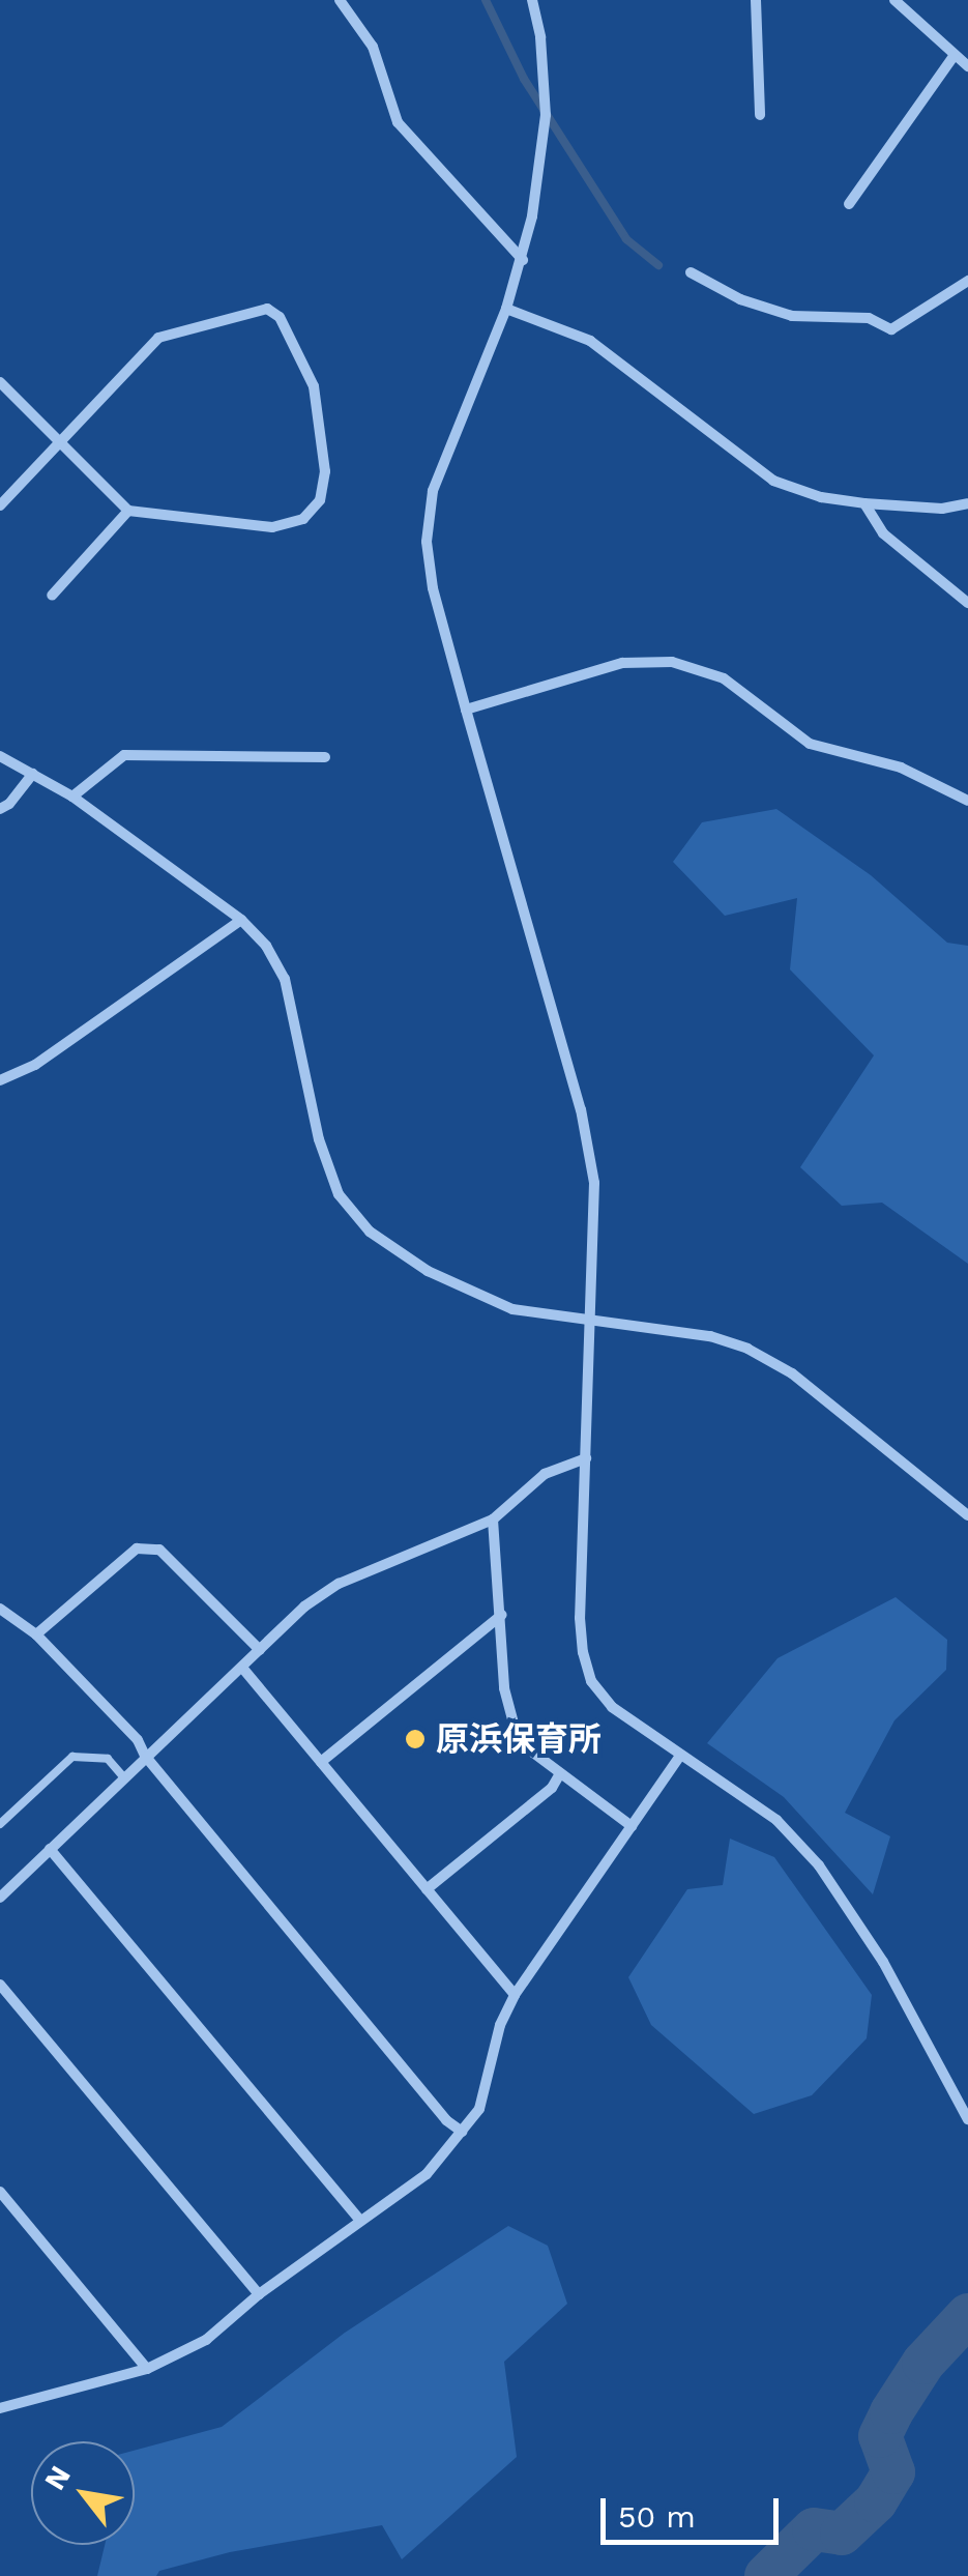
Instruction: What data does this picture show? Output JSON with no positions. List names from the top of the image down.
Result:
{
  "places": ["原浜保育所"],
  "scale_bar": "50 m",
  "north": "top left"
}
